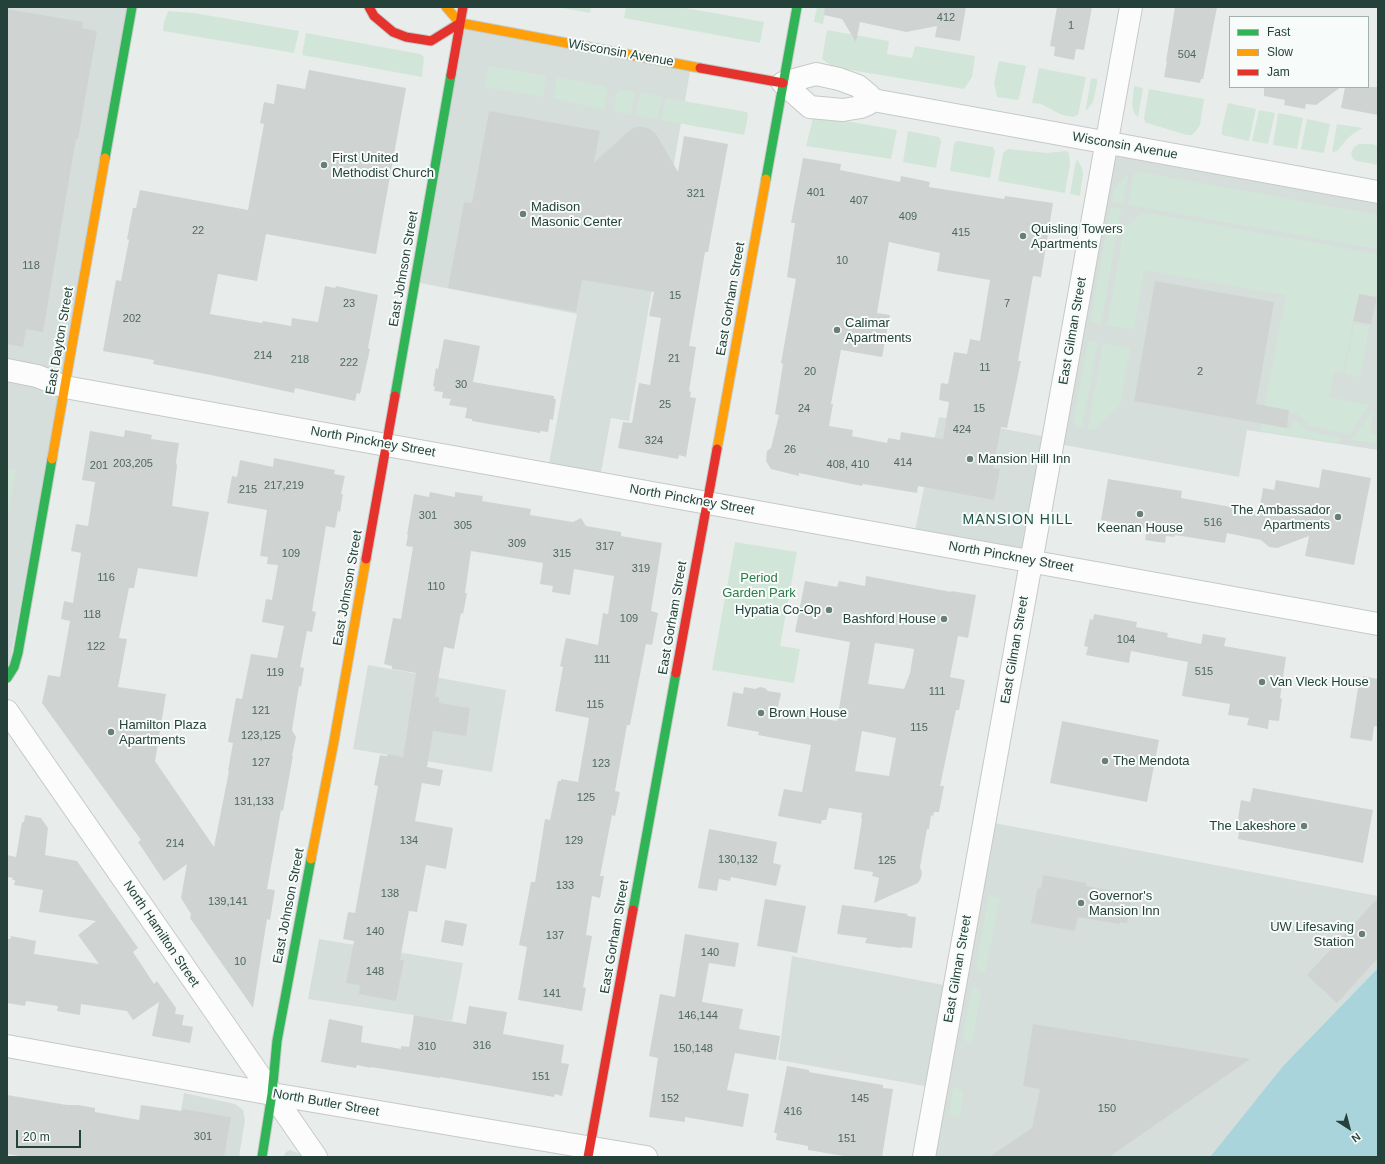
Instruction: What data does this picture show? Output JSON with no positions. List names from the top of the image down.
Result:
{
  "streets": {
    "main road": [
      "Wisconsin Avenue",
      "East Johnson Street",
      "East Gorham Street",
      "East Dayton Street"
    ],
    "street": [
      "East Gilman Street",
      "North Pinckney Street",
      "North Hamilton Street",
      "North Butler Street"
    ]
  },
  "crossings": [
    ["Wisconsin Avenue", "East Johnson Street"],
    ["Wisconsin Avenue", "East Gorham Street"],
    ["Wisconsin Avenue", "East Gilman Street"],
    ["East Johnson Street", "North Pinckney Street"],
    ["East Johnson Street", "North Hamilton Street"],
    ["East Johnson Street", "North Butler Street"],
    ["East Gorham Street", "North Pinckney Street"],
    ["East Gorham Street", "North Butler Street"],
    ["East Gilman Street", "North Pinckney Street"],
    ["East Dayton Street", "North Pinckney Street"],
    ["North Hamilton Street", "North Butler Street"]
  ],
  "districts": ["MANSION HILL"],
  "parks": ["Period Garden Park"],
  "places": [
    "First United Methodist Church",
    "Madison Masonic Center",
    "Quisling Towers Apartments",
    "Calimar Apartments",
    "Mansion Hill Inn",
    "Keenan House",
    "The Ambassador Apartments",
    "Hypatia Co-Op",
    "Bashford House",
    "Van Vleck House",
    "Brown House",
    "Hamilton Plaza Apartments",
    "The Mendota",
    "The Lakeshore",
    "Governor's Mansion Inn",
    "UW Lifesaving Station"
  ],
  "house_numbers": [
    "412",
    "1",
    "504",
    "401",
    "321",
    "407",
    "409",
    "22",
    "415",
    "10",
    "118",
    "15",
    "23",
    "7",
    "202",
    "214",
    "21",
    "218",
    "222",
    "11",
    "20",
    "2",
    "30",
    "25",
    "24",
    "15",
    "424",
    "324",
    "26",
    "414",
    "203,205",
    "408, 410",
    "201",
    "217,219",
    "215",
    "301",
    "516",
    "305",
    "309",
    "317",
    "109",
    "315",
    "319",
    "116",
    "110",
    "118",
    "109",
    "104",
    "122",
    "111",
    "515",
    "119",
    "111",
    "115",
    "121",
    "115",
    "123,125",
    "127",
    "123",
    "125",
    "131,133",
    "134",
    "129",
    "214",
    "130,132",
    "125",
    "133",
    "138",
    "139,141",
    "140",
    "137",
    "140",
    "10",
    "148",
    "141",
    "146,144",
    "316",
    "310",
    "150,148",
    "151",
    "152",
    "145",
    "150",
    "416",
    "301",
    "151"
  ],
  "legend": ["Fast", "Slow", "Jam"],
  "scale_bar": "20 m",
  "north": "bottom right"
}
